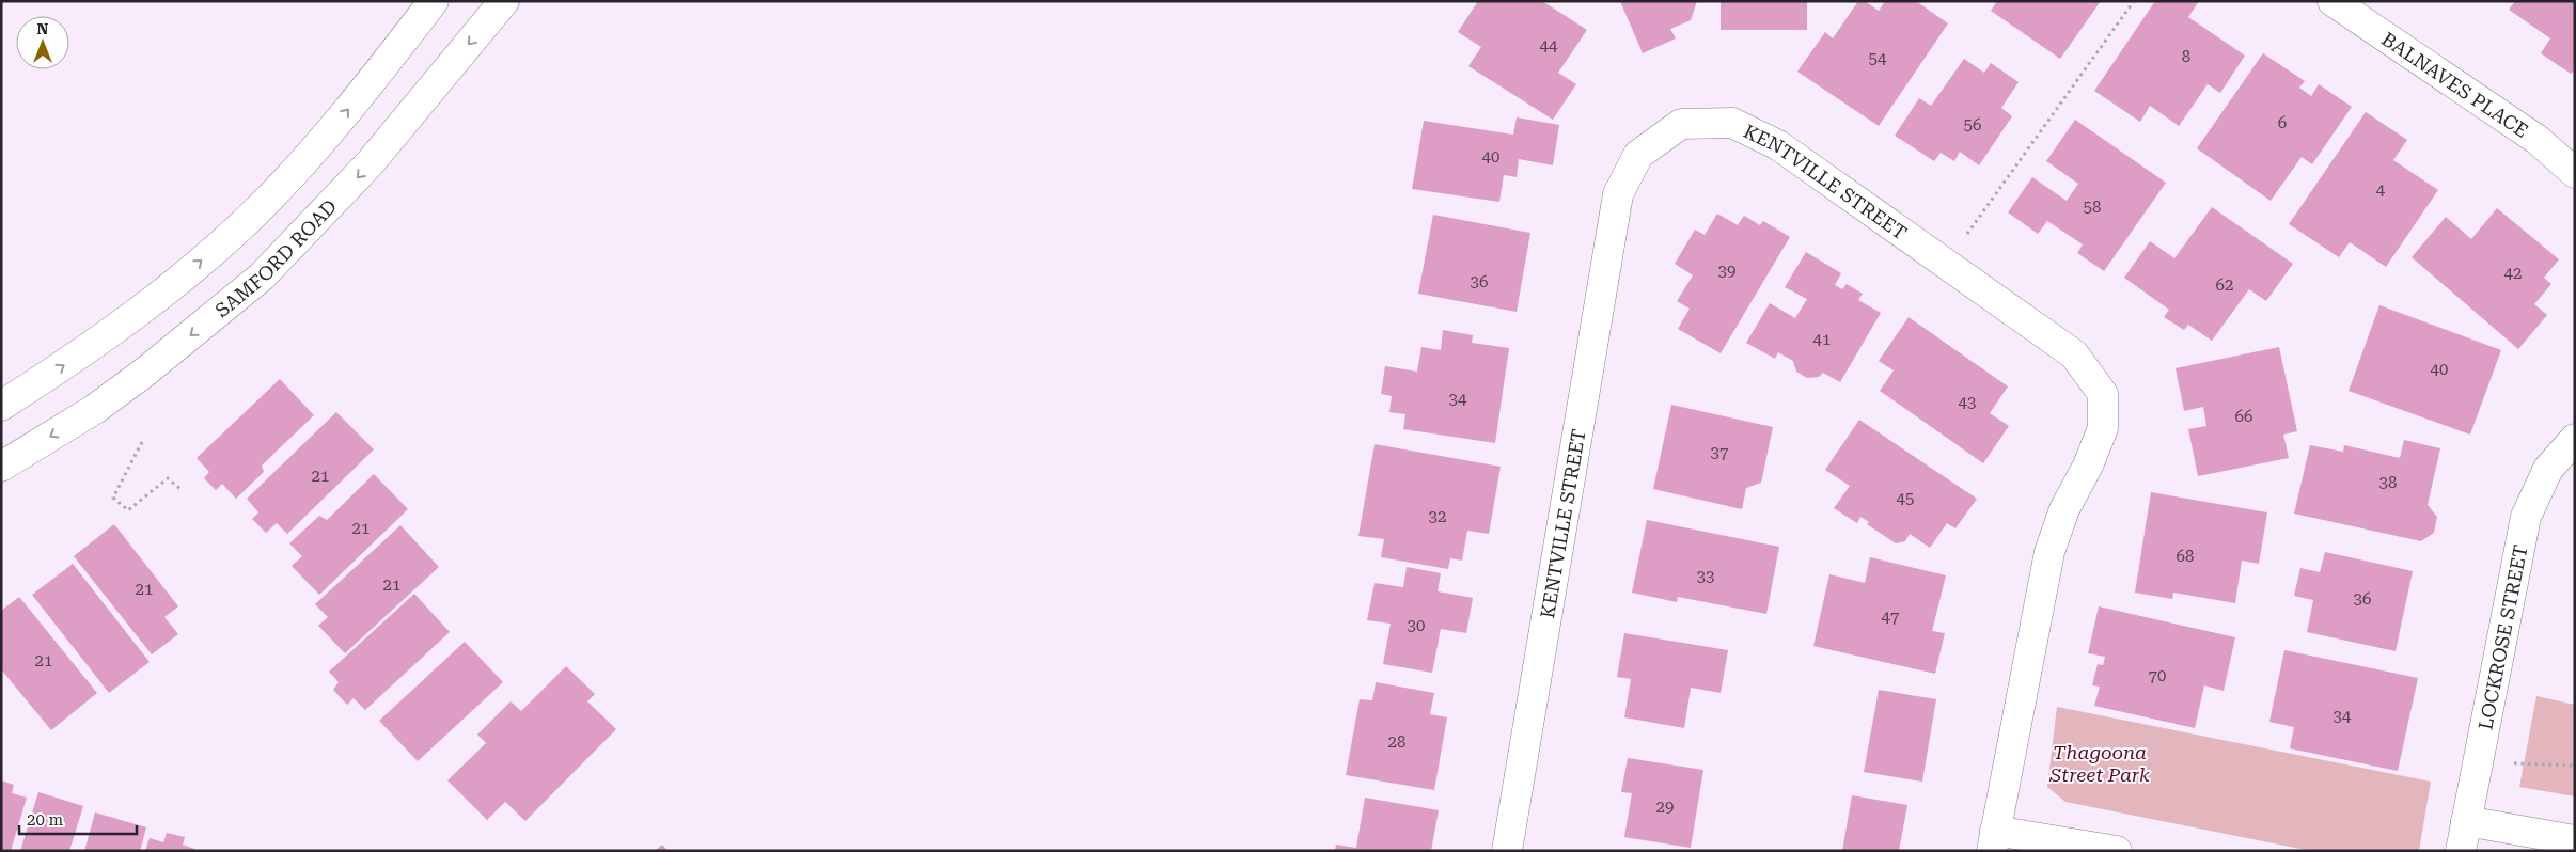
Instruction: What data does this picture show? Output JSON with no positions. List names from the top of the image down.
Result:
{
  "streets": {
    "street": [
      "BALNAVES PLACE",
      "KENTVILLE STREET",
      "SAMFORD ROAD",
      "LOCKROSE STREET"
    ]
  },
  "parks": ["Thagoona Street Park"],
  "house_numbers": [
    "44",
    "8",
    "54",
    "6",
    "56",
    "40",
    "4",
    "58",
    "39",
    "42",
    "36",
    "62",
    "41",
    "40",
    "34",
    "43",
    "66",
    "37",
    "21",
    "38",
    "45",
    "32",
    "21",
    "68",
    "33",
    "21",
    "21",
    "36",
    "47",
    "30",
    "21",
    "70",
    "34",
    "28",
    "29"
  ],
  "scale_bar": "20 m",
  "north": "top"
}
